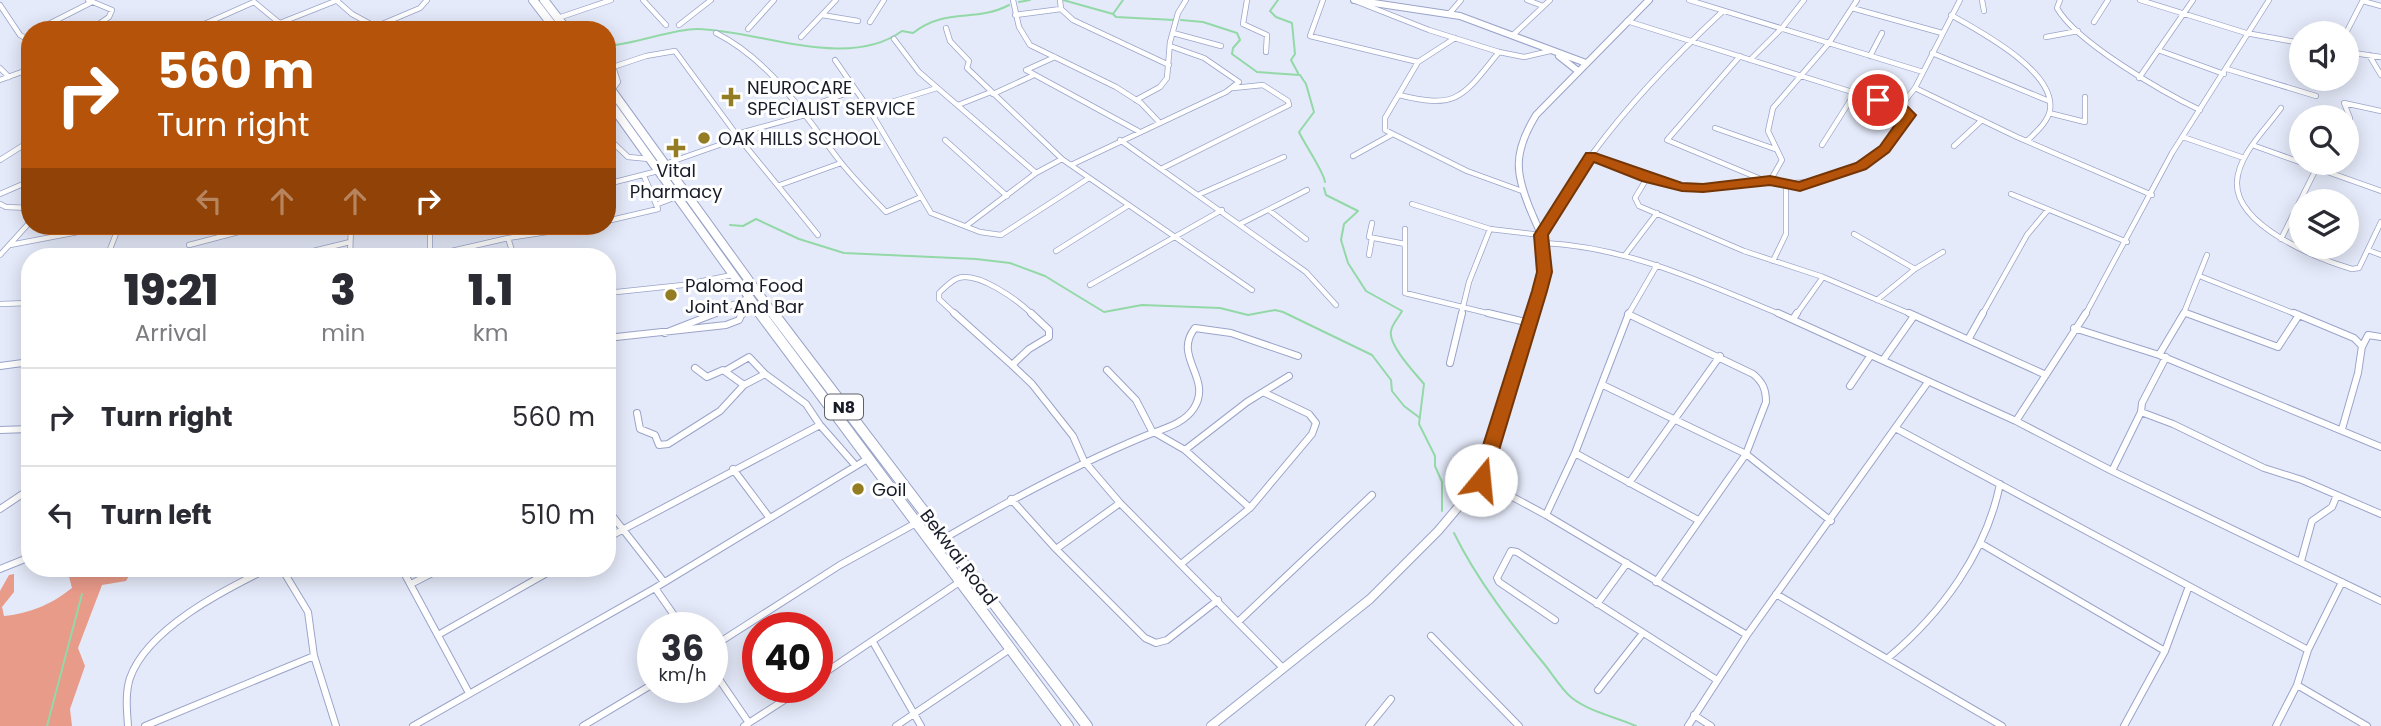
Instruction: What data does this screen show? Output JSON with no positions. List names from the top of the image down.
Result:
{
  "streets": {
    "highway": ["N8", "Bekwai Road"]
  },
  "places": {
    "health": ["NEUROCARE SPECIALIST SERVICE", "Vital Pharmacy"],
    "other": ["OAK HILLS SCHOOL", "Paloma Food Joint And Bar", "Goil"]
  },
  "page": {
    "turn": ["560 m", "Turn right"],
    "eta": [
      "19:21",
      "Arrival",
      "3",
      "min",
      "1.1",
      "km"
    ],
    "list": [
      {
        "name": "Turn right",
        "value": "560 m"
      },
      {
        "name": "Turn left",
        "value": "510 m"
      }
    ],
    "speed": "36 km/h",
    "limit": "40"
  }
}
